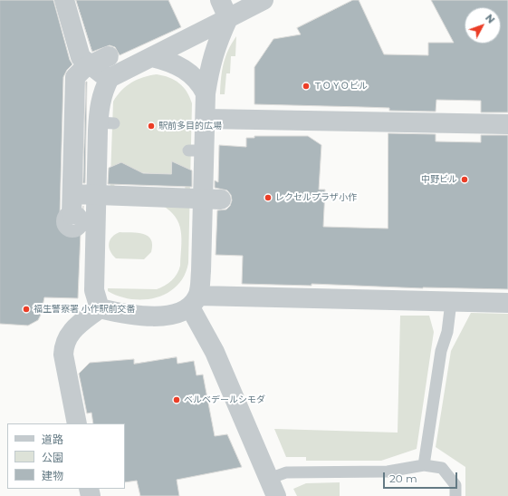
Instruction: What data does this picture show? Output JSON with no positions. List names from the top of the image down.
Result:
{
  "places": [
    "ＴＯＹＯビル",
    "駅前多目的広場",
    "中野ビル",
    "レクセルプラザ小作",
    "福生警察署 小作駅前交番",
    "ベルベデールシモダ"
  ],
  "legend": ["道路", "公園", "建物"],
  "scale_bar": "20 m",
  "north": "top right"
}
